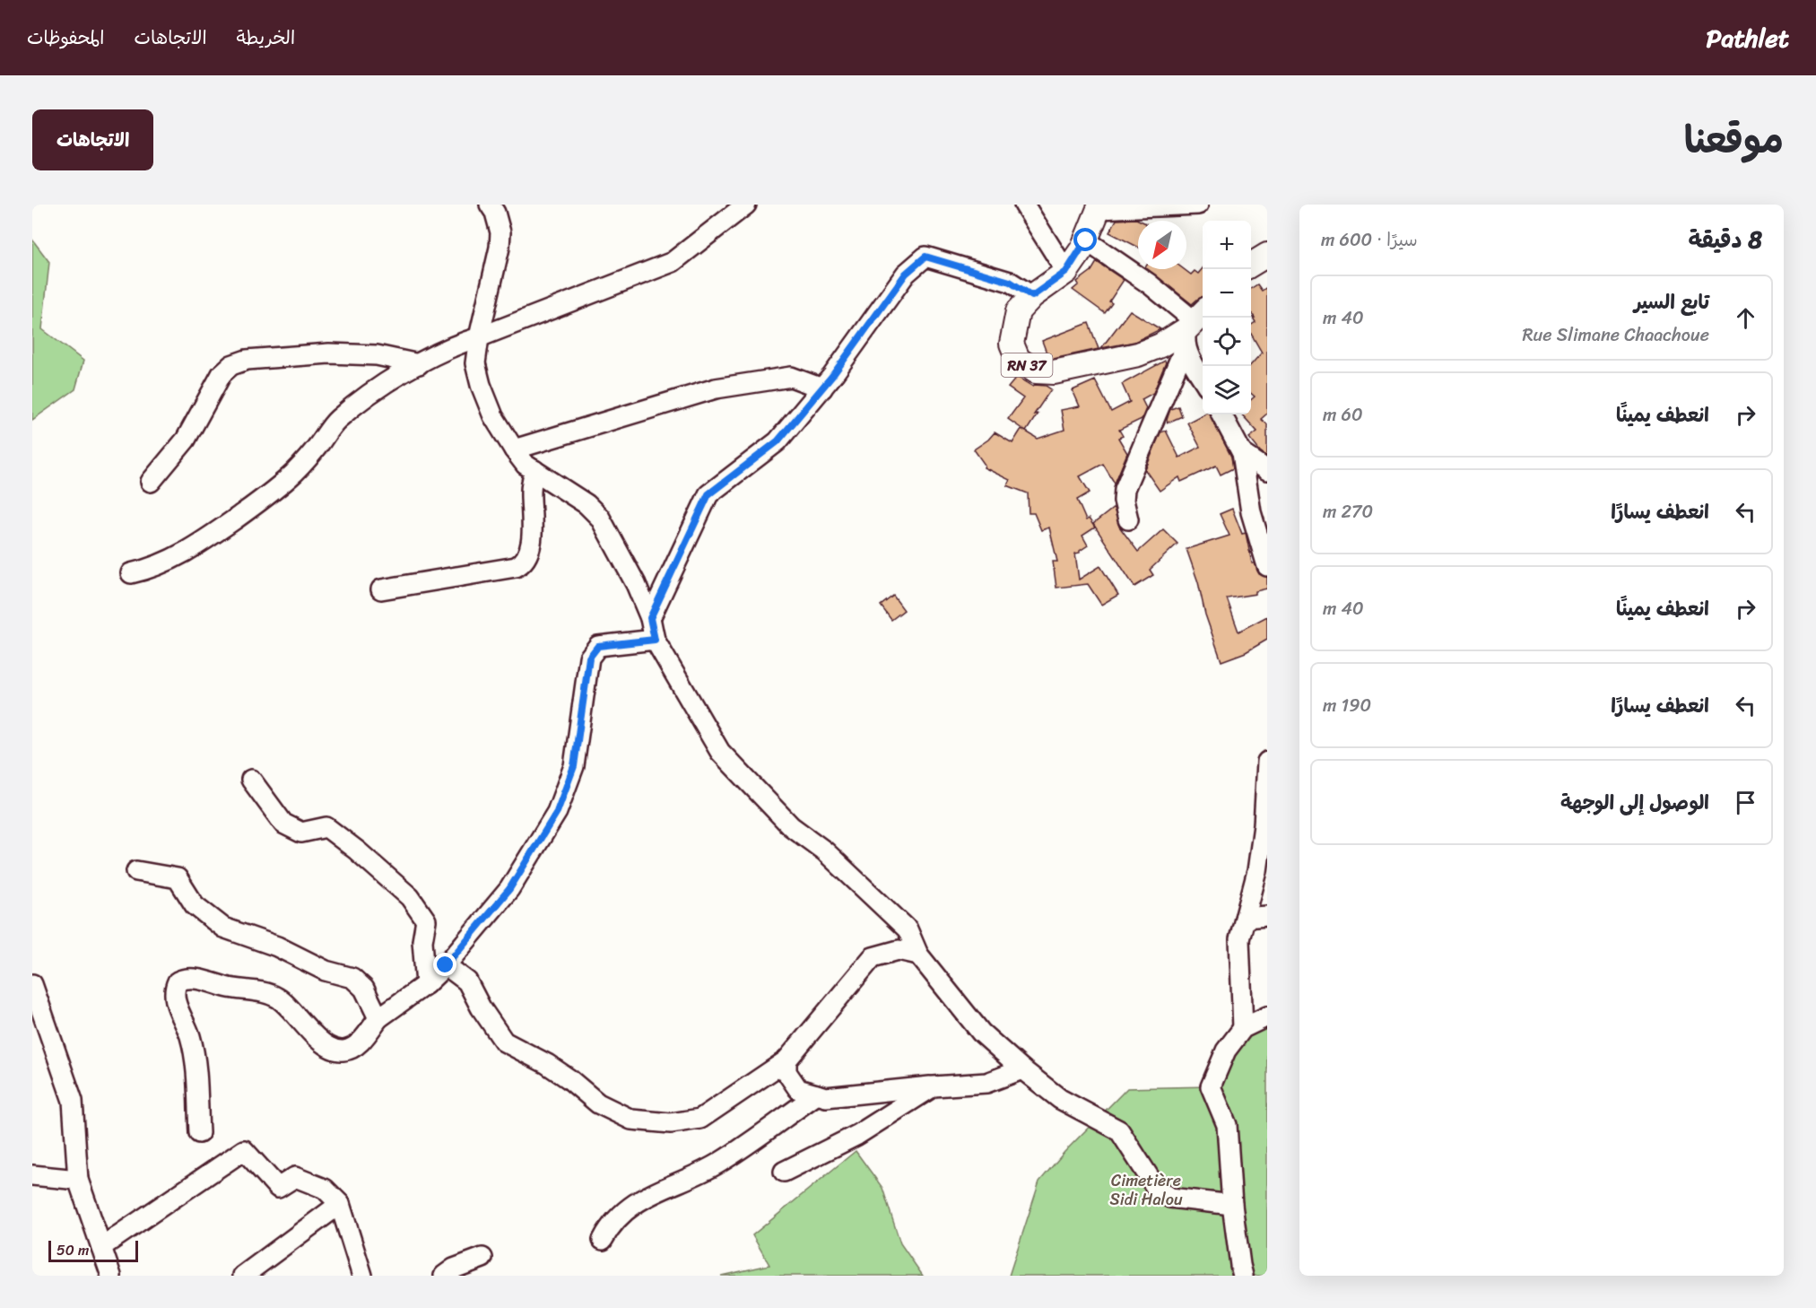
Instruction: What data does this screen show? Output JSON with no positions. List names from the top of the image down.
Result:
{
  "streets": {
    "main road": ["RN 37"]
  },
  "parks": ["Cimetière Sidi Halou"],
  "scale_bar": "50 m",
  "north": "bottom left",
  "page": {
    "header": "Pathlet",
    "nav": ["الخريطة", "الاتجاهات", "المحفوظات"],
    "title": "موقعنا",
    "buttons": "الاتجاهات",
    "heading": ["8 دقيقة", "سيرًا · 600 m"],
    "map_buttons": ["+", "−"],
    "list": [
      ["تابع السير", "Rue Slimane Chaachoue", "40 m"],
      ["انعطف يمينًا", "60 m"],
      ["انعطف يسارًا", "270 m"],
      ["انعطف يمينًا", "40 m"],
      ["انعطف يسارًا", "190 m"],
      "الوصول إلى الوجهة"
    ],
    "scale": "50 m"
  }
}
